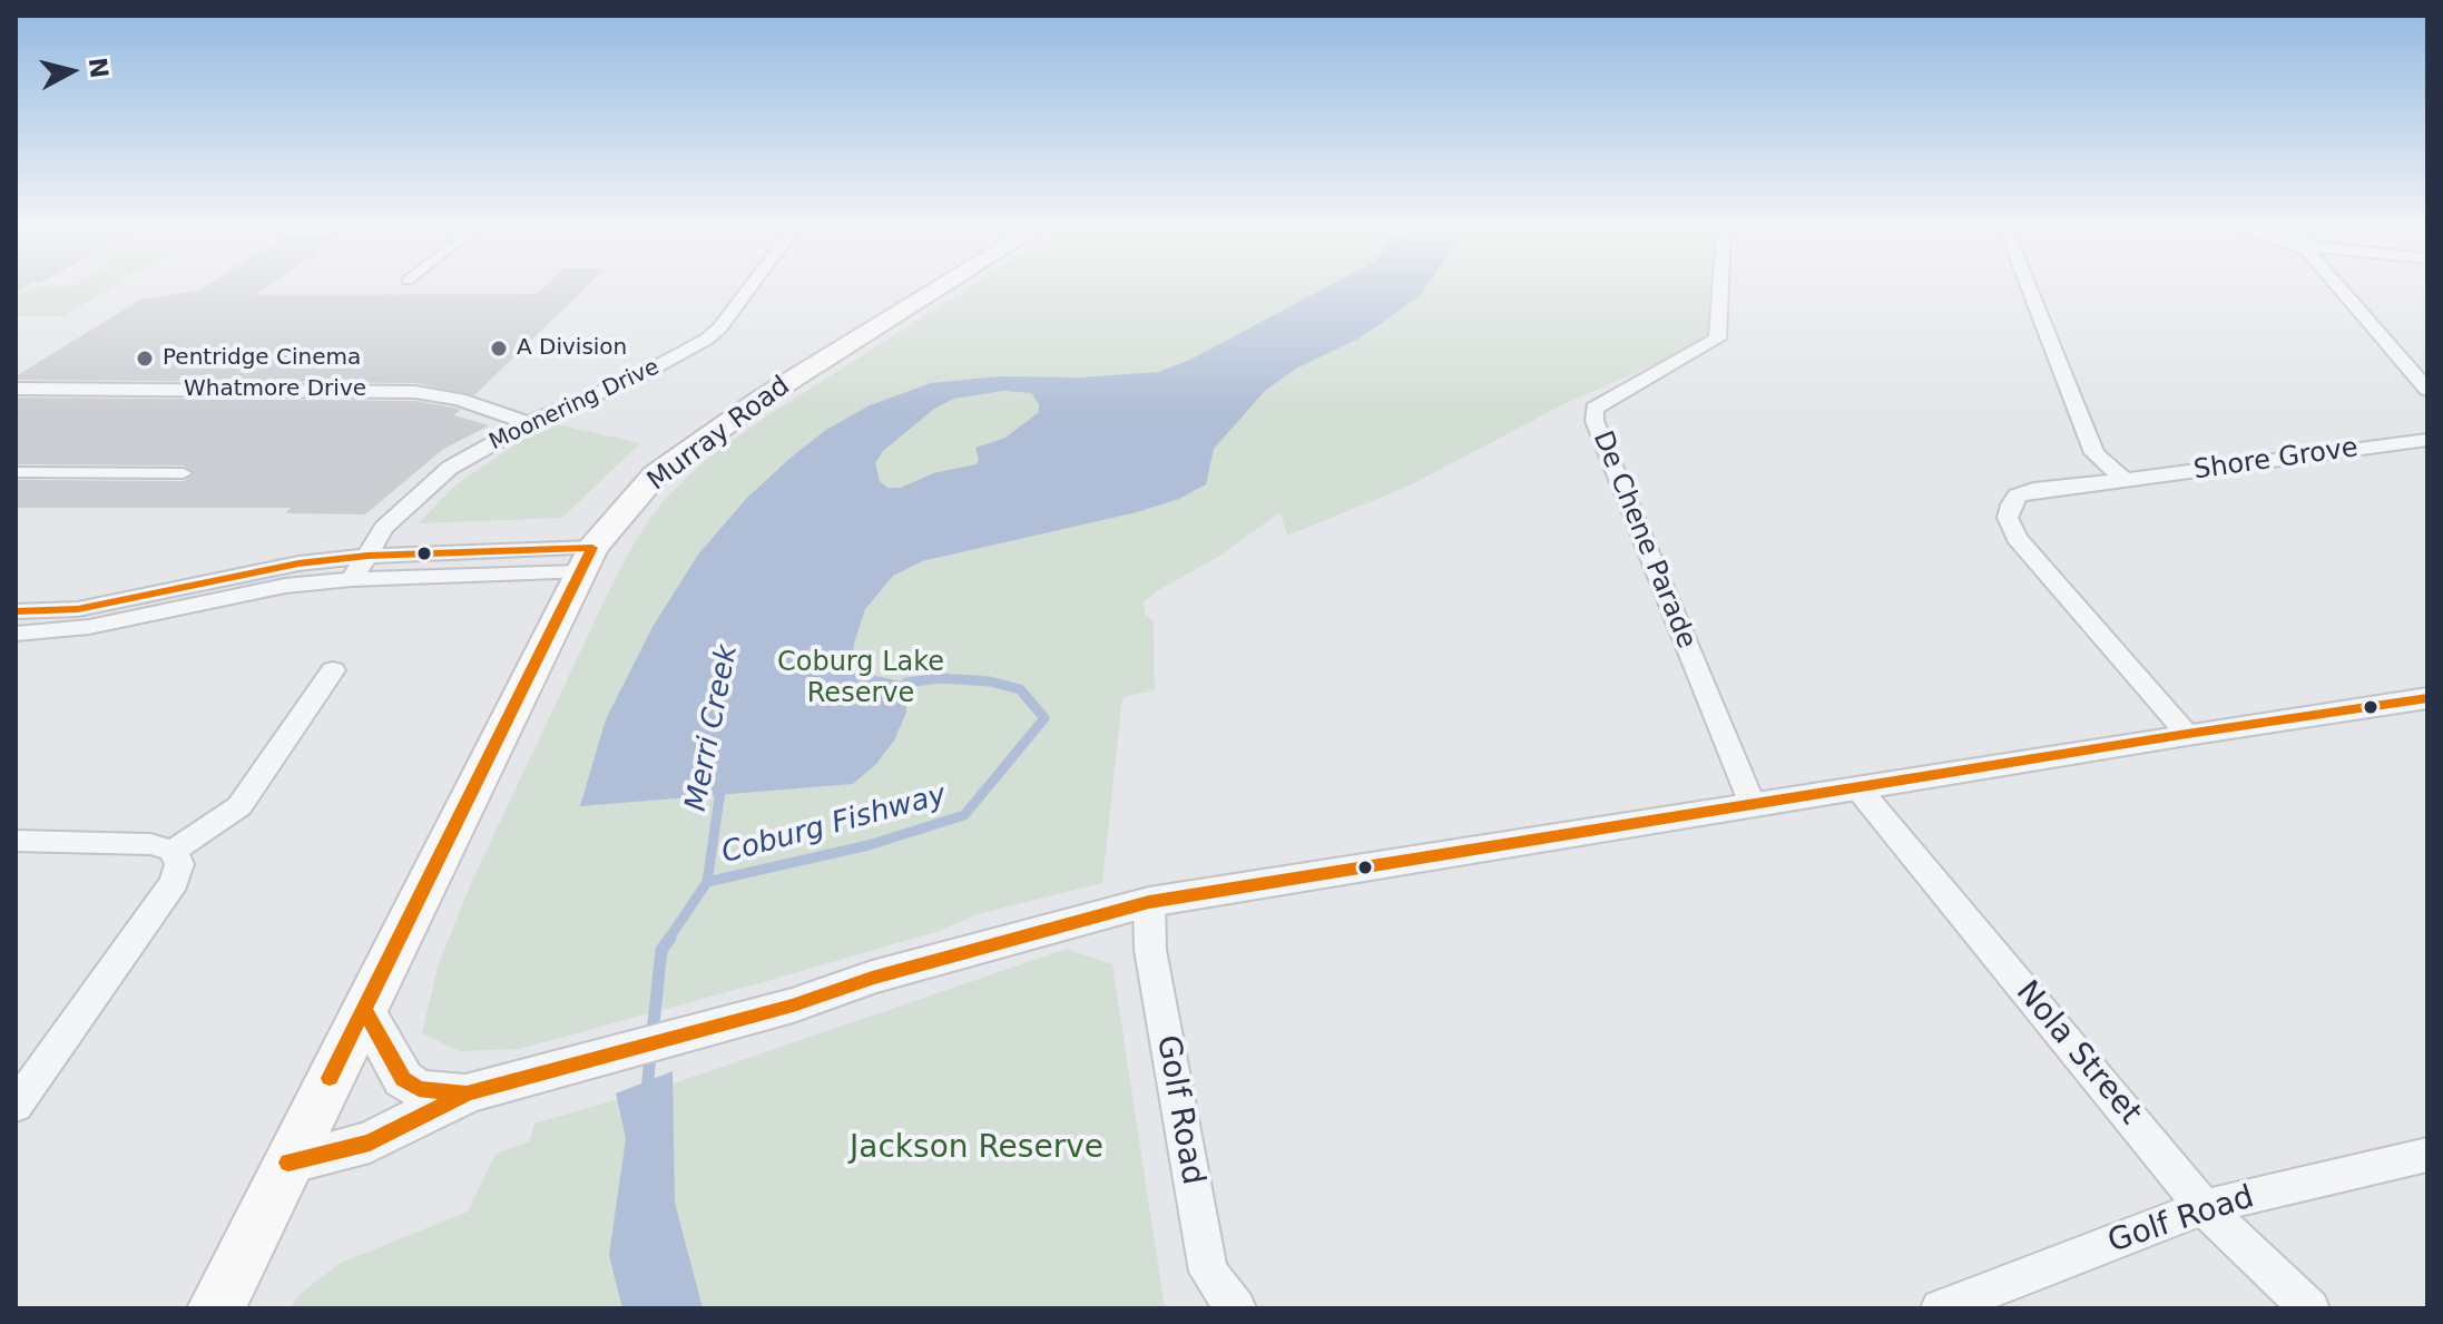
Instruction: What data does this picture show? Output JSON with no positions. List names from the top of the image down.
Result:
{
  "streets": {
    "main road": ["Murray Road"],
    "street": [
      "Whatmore Drive",
      "Moonering Drive",
      "Shore Grove",
      "De Chene Parade",
      "Nola Street",
      "Golf Road"
    ]
  },
  "crossings": [
    ["Whatmore Drive", "Moonering Drive"],
    ["Nola Street", "Golf Road"]
  ],
  "water": ["Merri Creek", "Coburg Fishway"],
  "parks": ["Coburg Lake Reserve", "Jackson Reserve"],
  "places": ["A Division", "Pentridge Cinema"],
  "north": "right"
}
